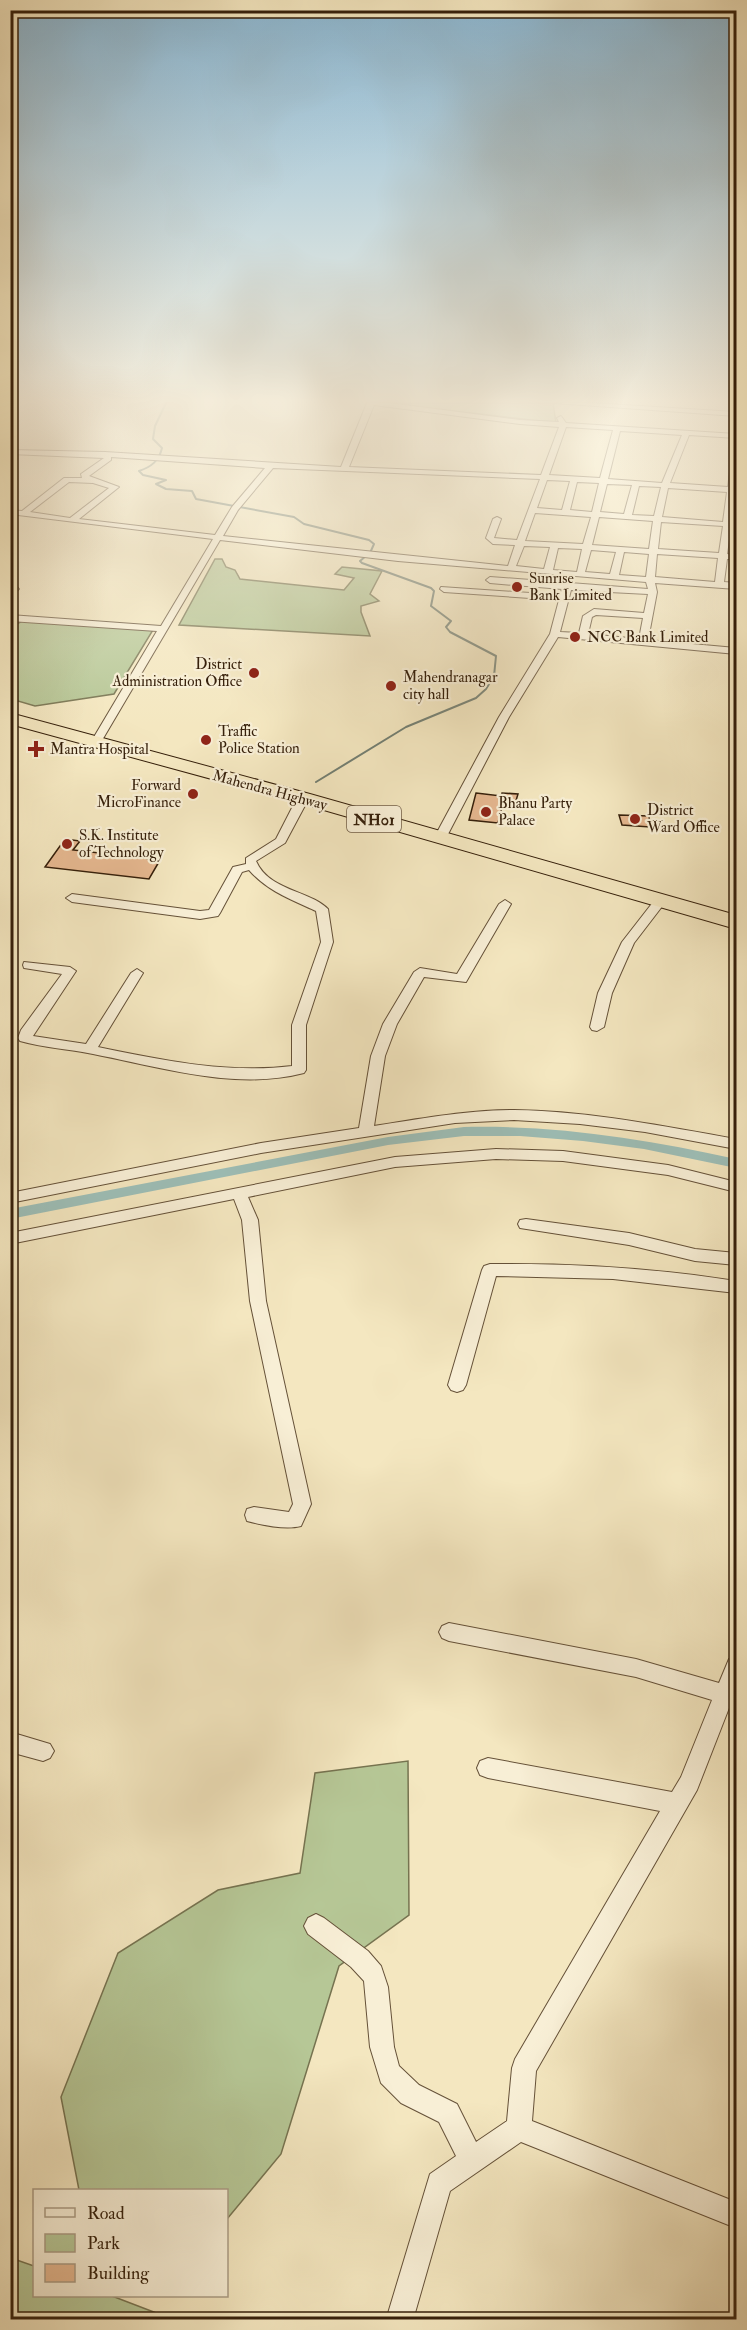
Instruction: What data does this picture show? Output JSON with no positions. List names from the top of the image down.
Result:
{
  "streets": {
    "highway": ["Mahendra Highway", "NH01"]
  },
  "places": {
    "other": [
      "Sunrise Bank Limited",
      "NCC Bank Limited",
      "District Administration Office",
      "Mahendranagar city hall",
      "Traffic Police Station",
      "Forward MicroFinance",
      "Bhanu Party Palace",
      "District Ward Office",
      "S.K. Institute of Technology"
    ],
    "health": ["Mantra Hospital"]
  },
  "legend": ["Road", "Park", "Building"]
}
